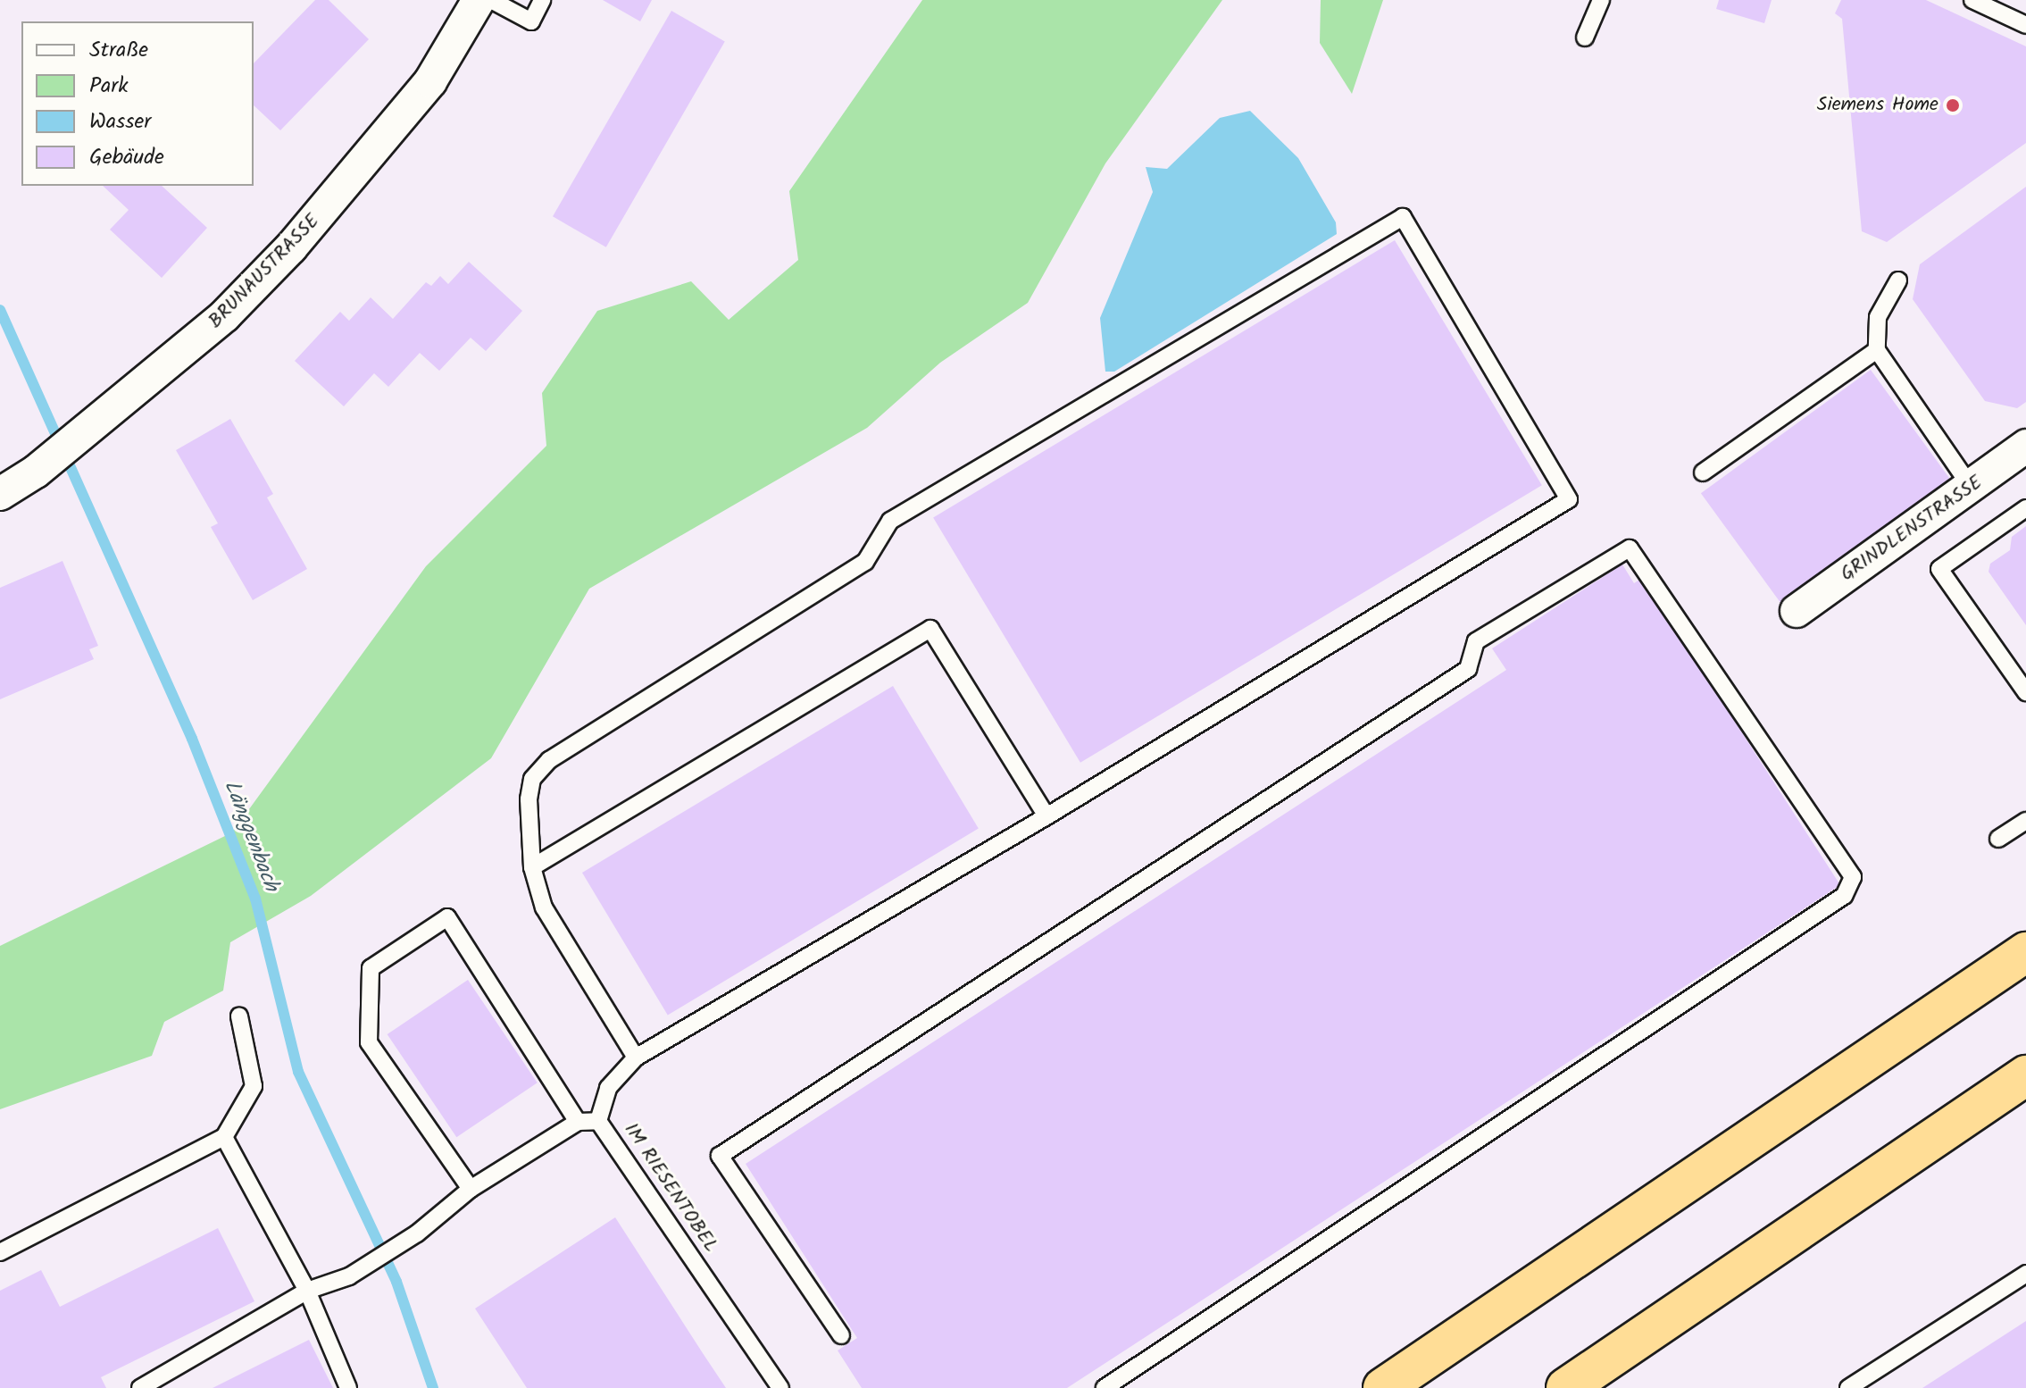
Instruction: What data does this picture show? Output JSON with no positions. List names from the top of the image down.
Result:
{
  "streets": {
    "street": ["BRUNAUSTRASSE", "GRINDLENSTRASSE"],
    "lane": ["IM RIESENTOBEL"]
  },
  "water": ["Länggenbach"],
  "places": ["Siemens Home"],
  "legend": [
    "Straße",
    "Park",
    "Wasser",
    "Gebäude"
  ]
}
